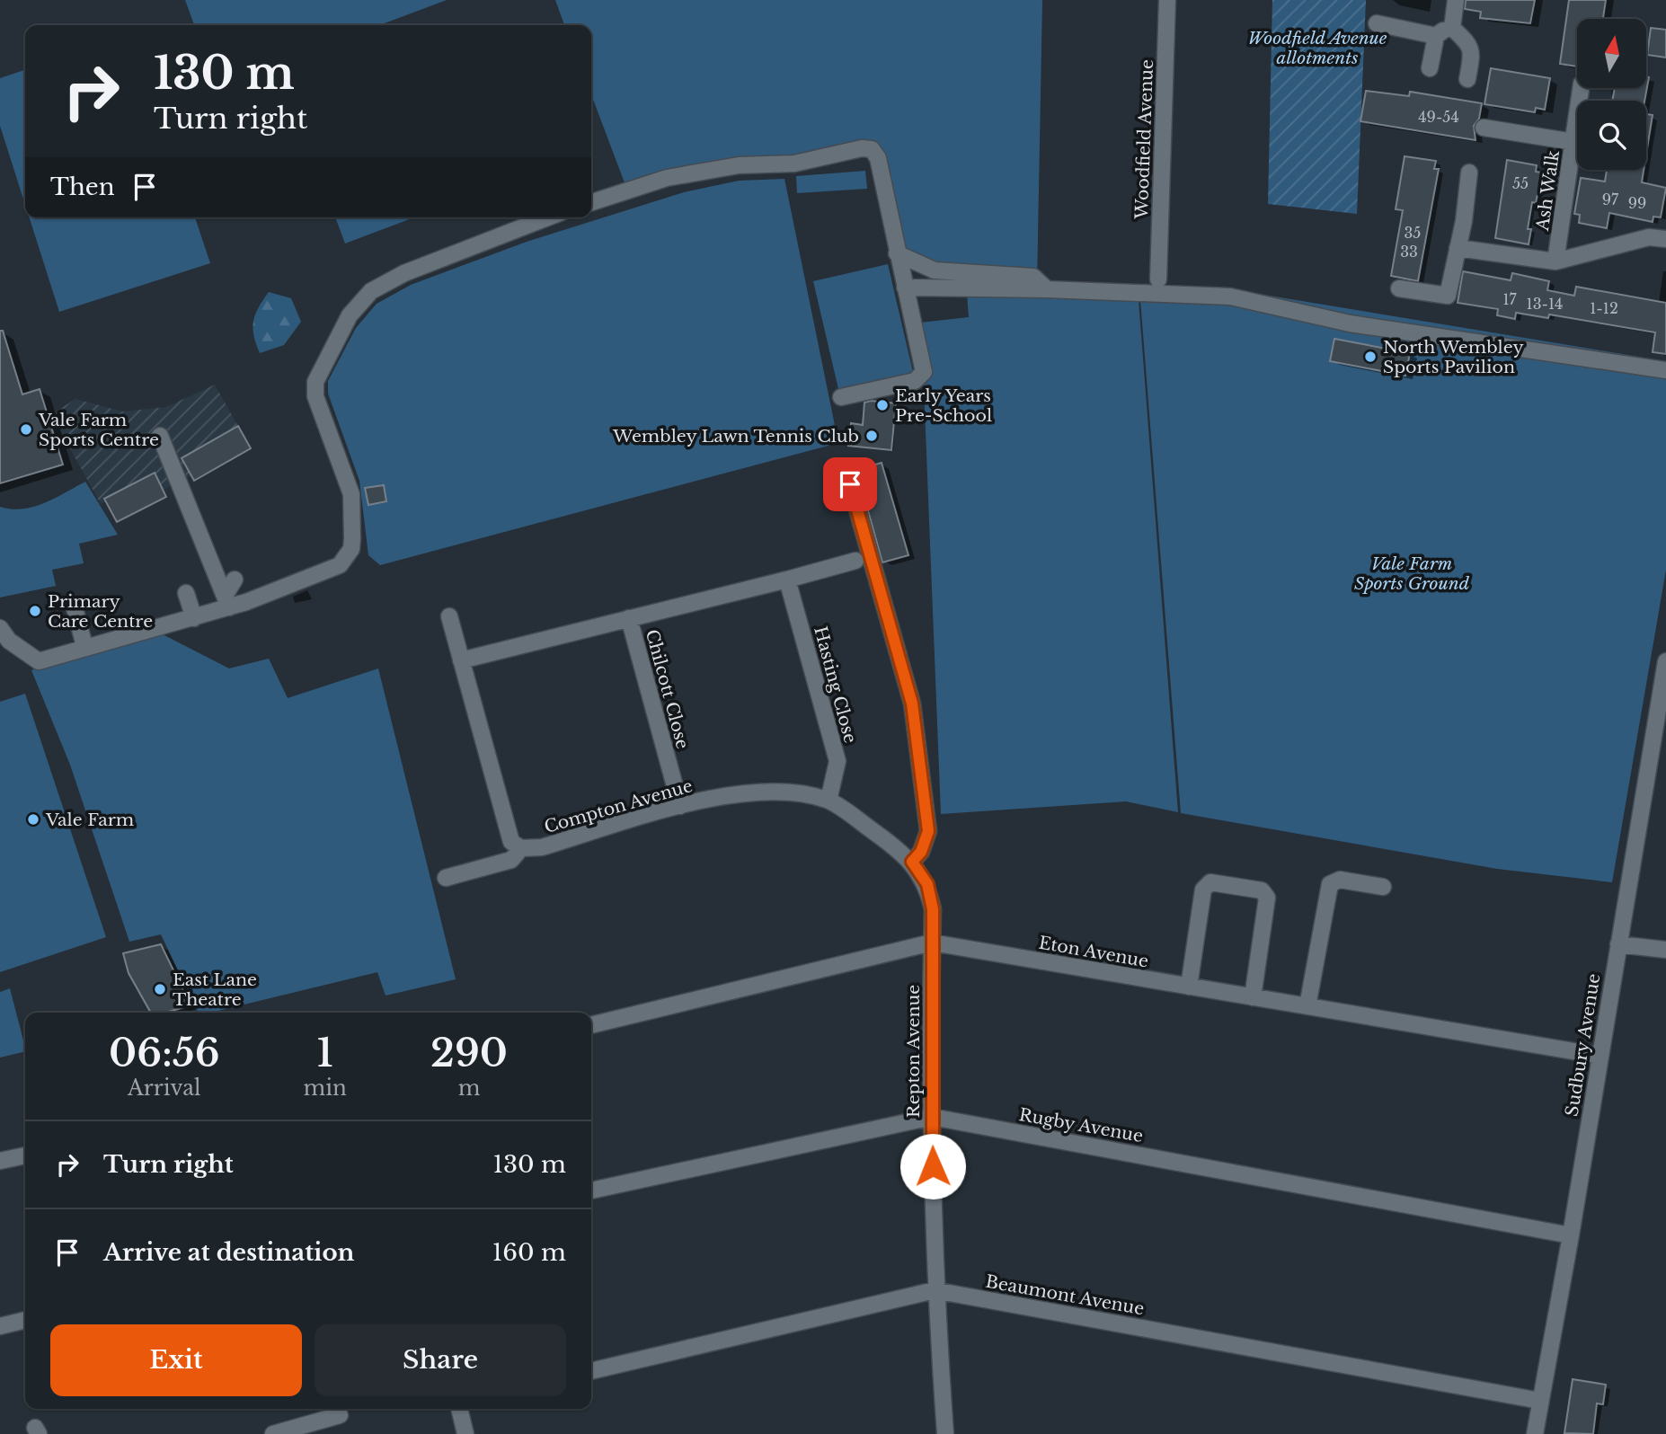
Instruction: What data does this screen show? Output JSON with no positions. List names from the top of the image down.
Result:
{
  "streets": {
    "street": [
      "Woodfield Avenue",
      "Ash Walk",
      "Hasting Close",
      "Chilcott Close",
      "Compton Avenue",
      "Eton Avenue",
      "Sudbury Avenue",
      "Repton Avenue",
      "Rugby Avenue",
      "Beaumont Avenue"
    ]
  },
  "crossings": [
    ["Hasting Close", "Chilcott Close"],
    ["Hasting Close", "Compton Avenue"],
    ["Chilcott Close", "Compton Avenue"],
    ["Compton Avenue", "Repton Avenue"],
    ["Eton Avenue", "Sudbury Avenue"],
    ["Eton Avenue", "Repton Avenue"],
    ["Sudbury Avenue", "Rugby Avenue"],
    ["Sudbury Avenue", "Beaumont Avenue"],
    ["Repton Avenue", "Rugby Avenue"],
    ["Repton Avenue", "Beaumont Avenue"]
  ],
  "parks": ["Woodfield Avenue allotments", "Vale Farm Sports Ground"],
  "places": [
    "North Wembley Sports Pavilion",
    "Early Years Pre-School",
    "Vale Farm Sports Centre",
    "Wembley Lawn Tennis Club",
    "Primary Care Centre",
    "Vale Farm",
    "East Lane Theatre"
  ],
  "house_numbers": [
    "49-54",
    "55",
    "97",
    "99",
    "35",
    "33",
    "17",
    "13-14",
    "1-12"
  ],
  "north": "top",
  "page": {
    "turn": ["130 m", "Turn right"],
    "then": "Then",
    "eta": [
      "06:56",
      "Arrival",
      "1",
      "min",
      "290",
      "m"
    ],
    "list": [
      {
        "name": "Turn right",
        "value": "130 m"
      },
      {
        "name": "Arrive at destination",
        "value": "160 m"
      }
    ],
    "buttons": ["Exit", "Share"]
  }
}
